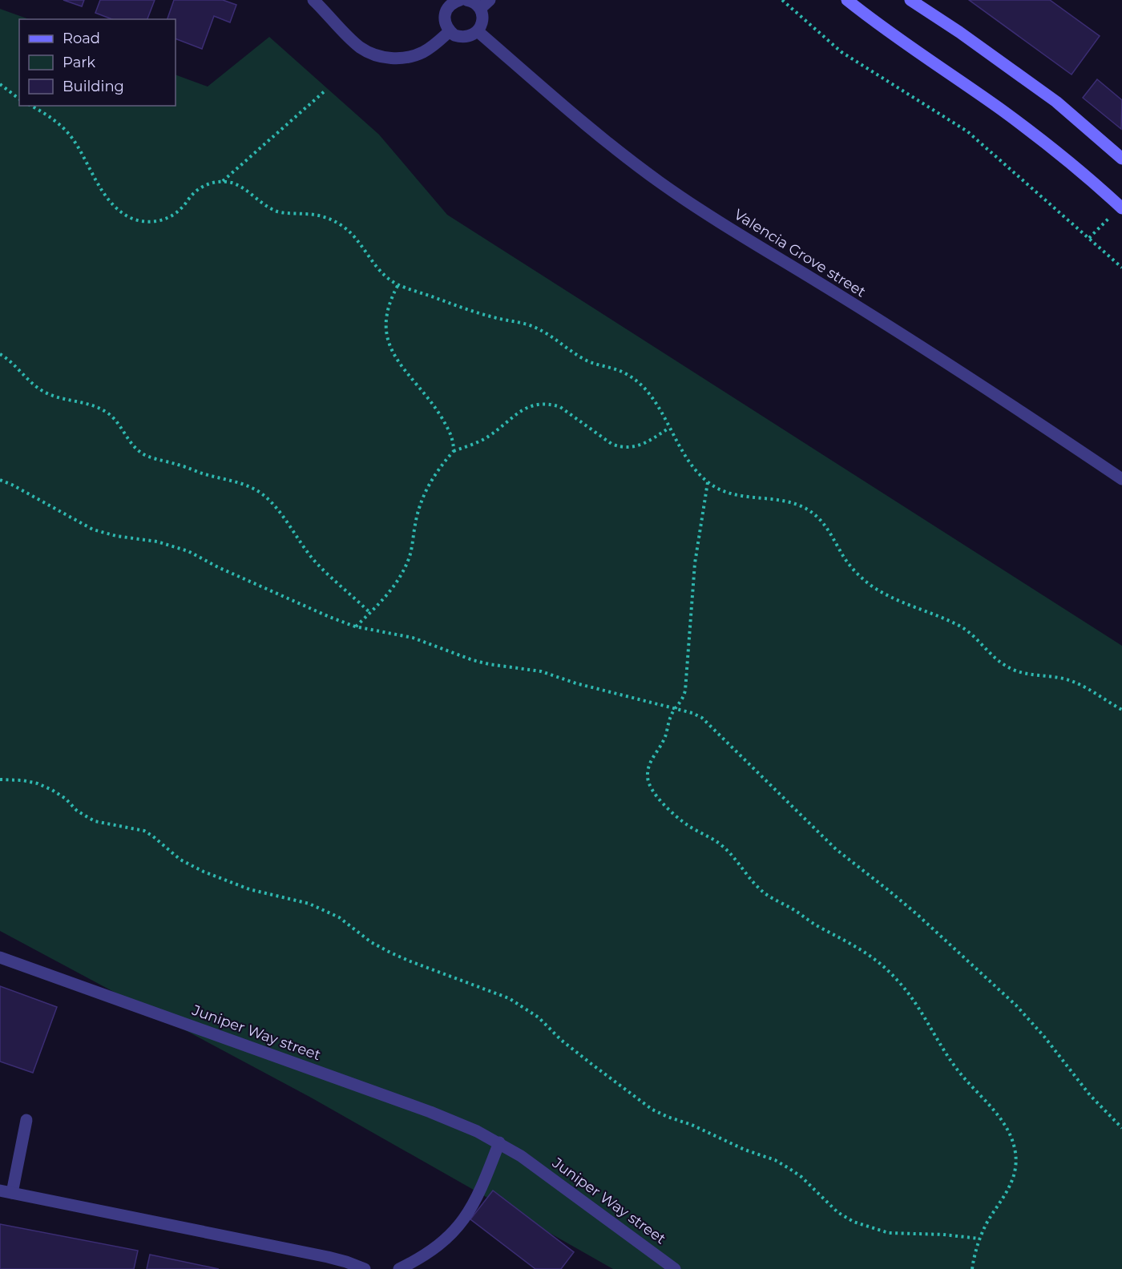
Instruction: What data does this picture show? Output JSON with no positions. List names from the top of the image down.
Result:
{
  "streets": {
    "street": ["Valencia Grove street", "Juniper Way street"]
  },
  "legend": ["Road", "Park", "Building"]
}
